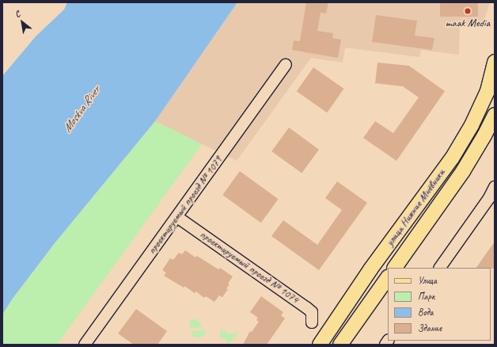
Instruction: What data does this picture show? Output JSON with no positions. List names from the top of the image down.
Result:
{
  "streets": {
    "main road": ["улица Нижние Мнёвники"],
    "street": ["проектируемый проезд № 1079", "проектируемый проезд № 1074"]
  },
  "crossings": [
    ["проектируемый проезд № 1079", "проектируемый проезд № 1074"]
  ],
  "water": ["Moskva River"],
  "places": ["maak Media"],
  "legend": [
    "Улица",
    "Парк",
    "Вода",
    "Здание"
  ],
  "north": "top left"
}
